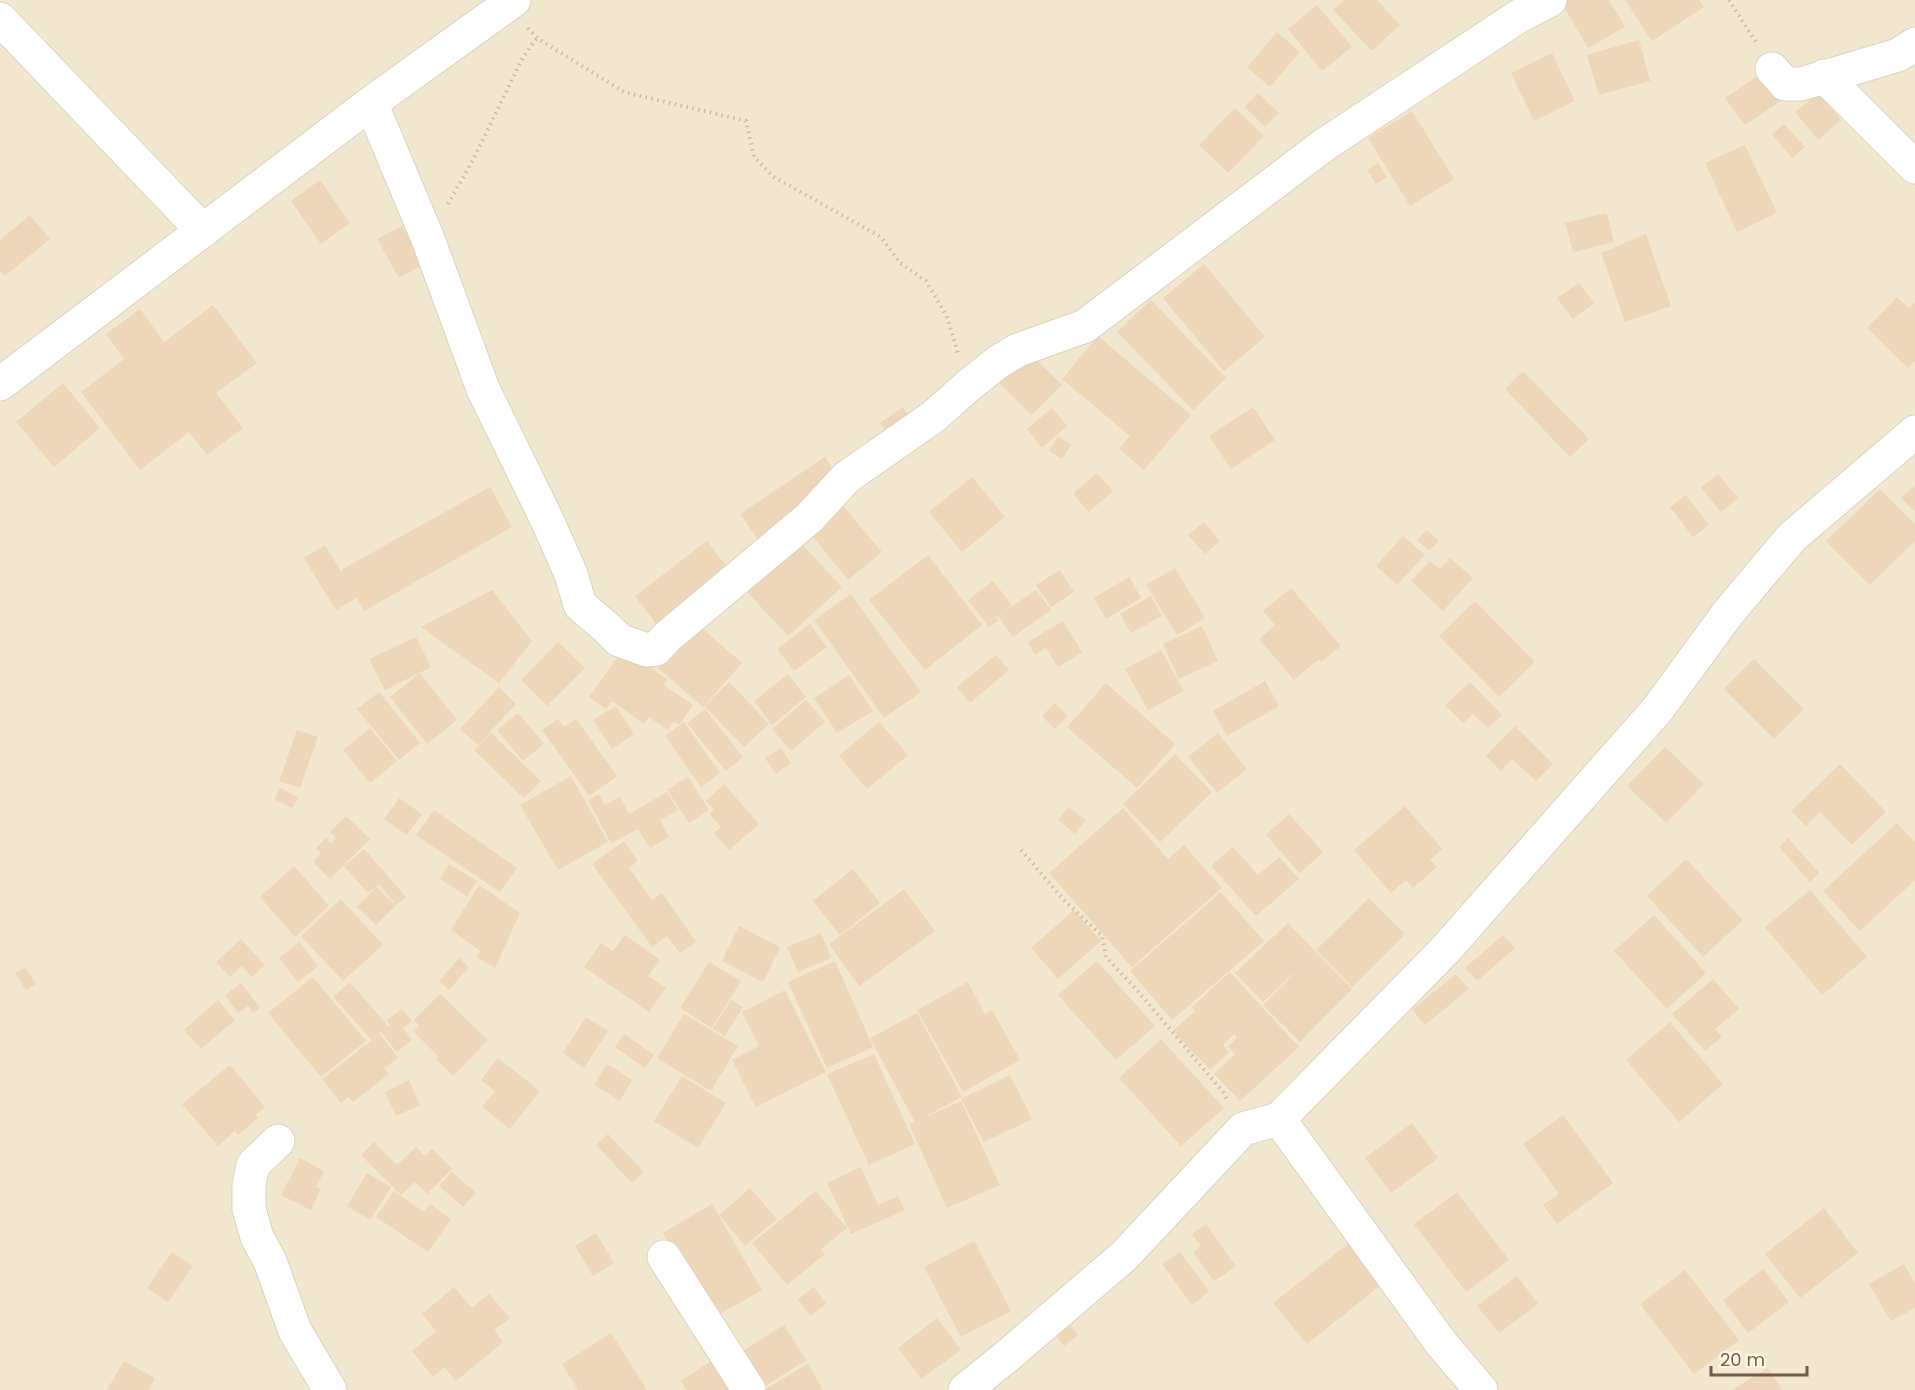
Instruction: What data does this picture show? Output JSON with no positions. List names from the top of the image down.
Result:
{
  "scale_bar": "20 m"
}
